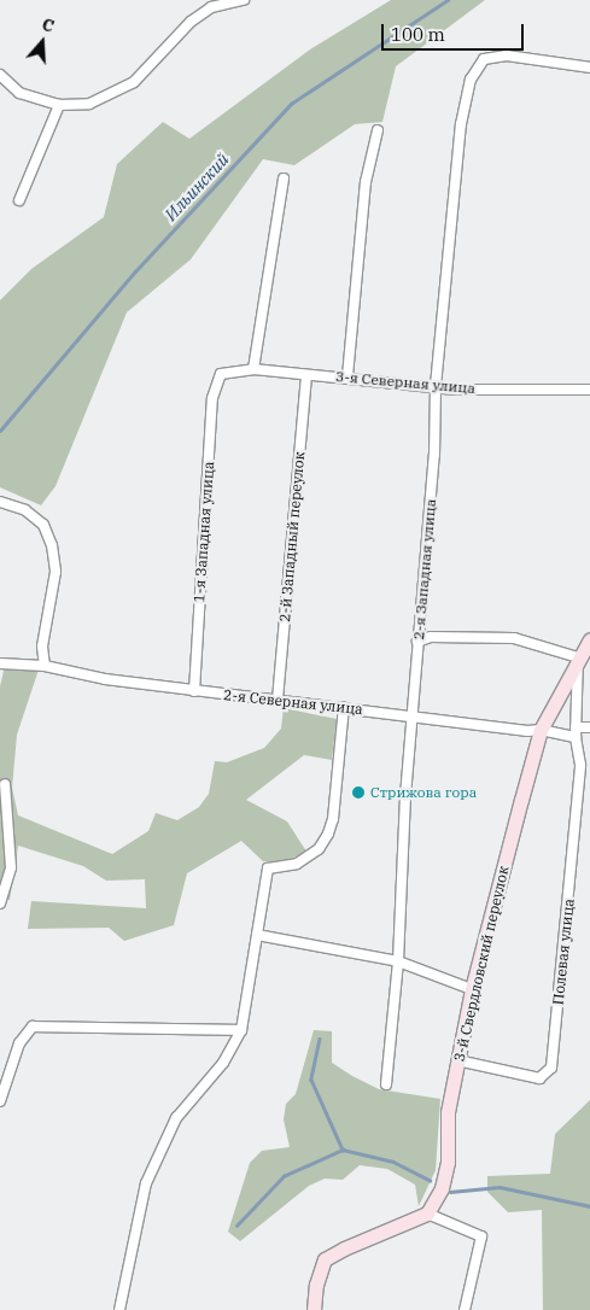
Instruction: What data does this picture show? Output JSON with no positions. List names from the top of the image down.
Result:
{
  "streets": {
    "main road": ["3-й Свердловский переулок"],
    "street": [
      "3-я Северная улица",
      "1-я Западная улица",
      "2-й Западный переулок",
      "2-я Западная улица",
      "2-я Северная улица",
      "Полевая улица"
    ]
  },
  "crossings": [
    ["3-я Северная улица", "1-я Западная улица"],
    ["3-я Северная улица", "2-й Западный переулок"],
    ["3-я Северная улица", "2-я Западная улица"],
    ["1-я Западная улица", "2-я Северная улица"],
    ["2-й Западный переулок", "2-я Северная улица"],
    ["2-я Западная улица", "2-я Северная улица"],
    ["2-я Северная улица", "Полевая улица"],
    ["2-я Северная улица", "3-й Свердловский переулок"],
    ["Полевая улица", "3-й Свердловский переулок"]
  ],
  "water": ["Ильинский"],
  "places": ["Стрижова гора"],
  "scale_bar": "100 m",
  "north": "top"
}
